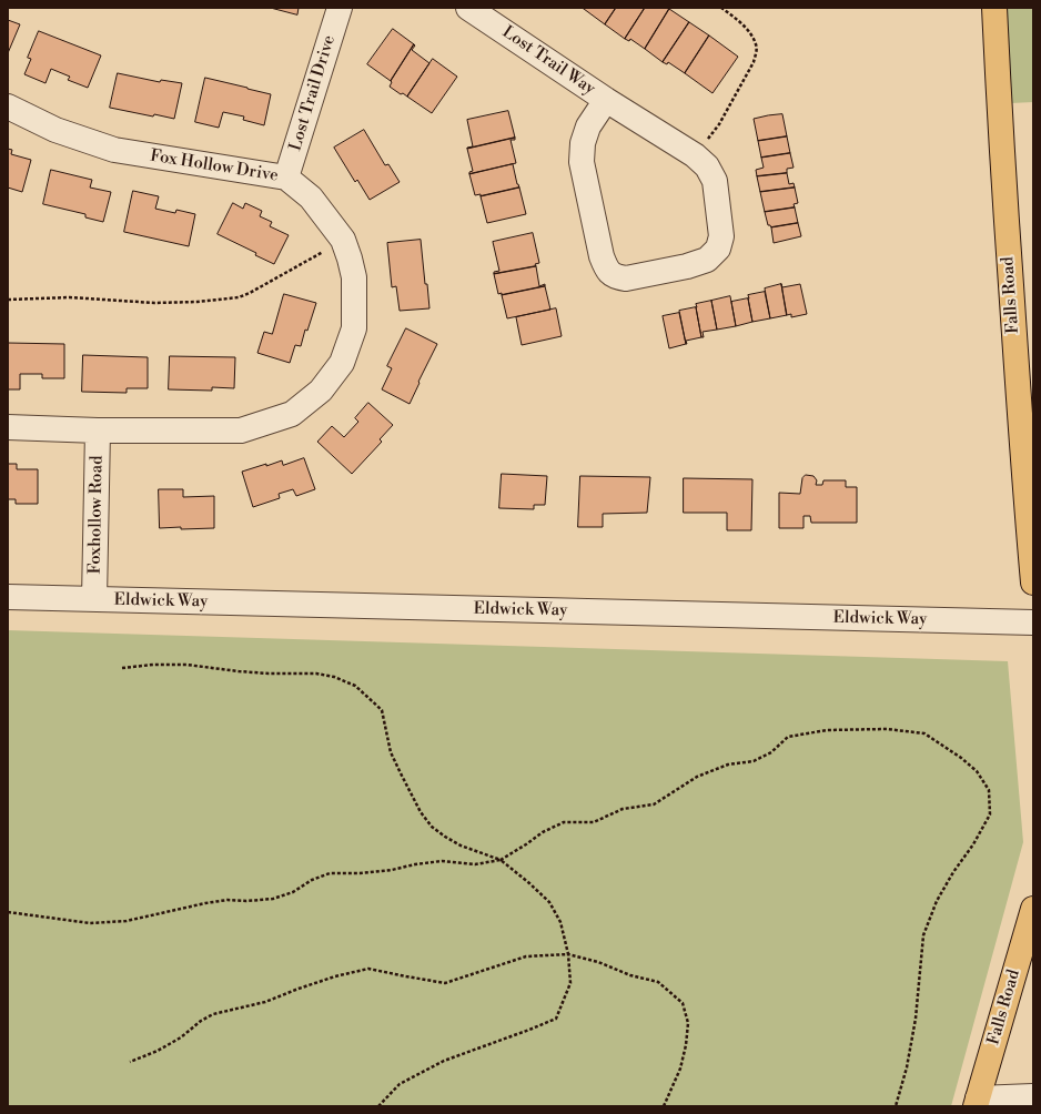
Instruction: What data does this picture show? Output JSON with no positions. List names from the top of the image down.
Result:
{
  "streets": {
    "main road": ["Falls Road"],
    "street": [
      "Lost Trail Way",
      "Lost Trail Drive",
      "Fox Hollow Drive",
      "Foxhollow Road",
      "Eldwick Way"
    ]
  },
  "crossings": [
    ["Lost Trail Drive", "Fox Hollow Drive"],
    ["Fox Hollow Drive", "Foxhollow Road"],
    ["Foxhollow Road", "Eldwick Way"]
  ]
}
